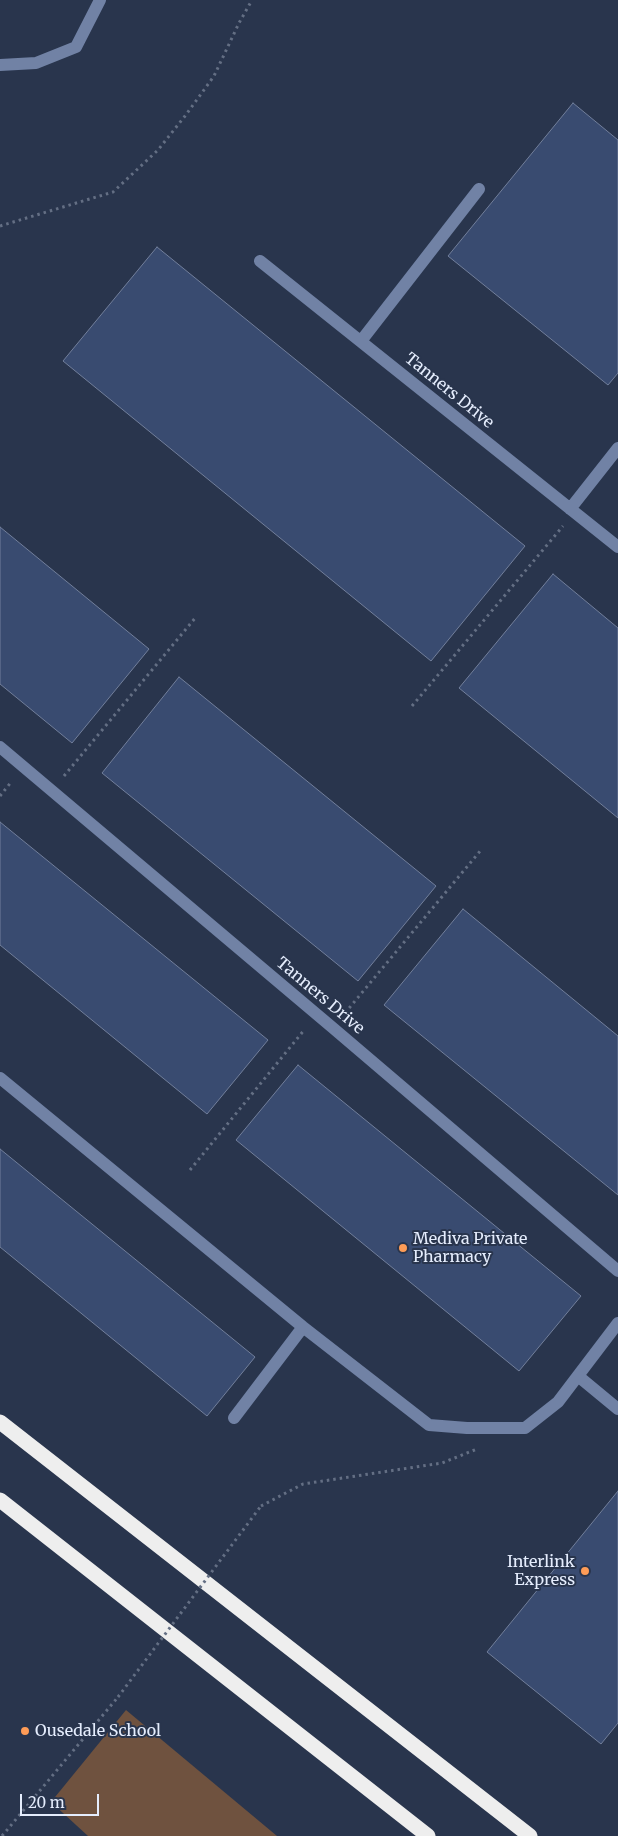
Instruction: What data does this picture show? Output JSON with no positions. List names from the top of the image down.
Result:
{
  "streets": {
    "street": ["Tanners Drive"]
  },
  "places": ["Mediva Private Pharmacy", "Interlink Express", "Ousedale School"],
  "scale_bar": "20 m"
}
